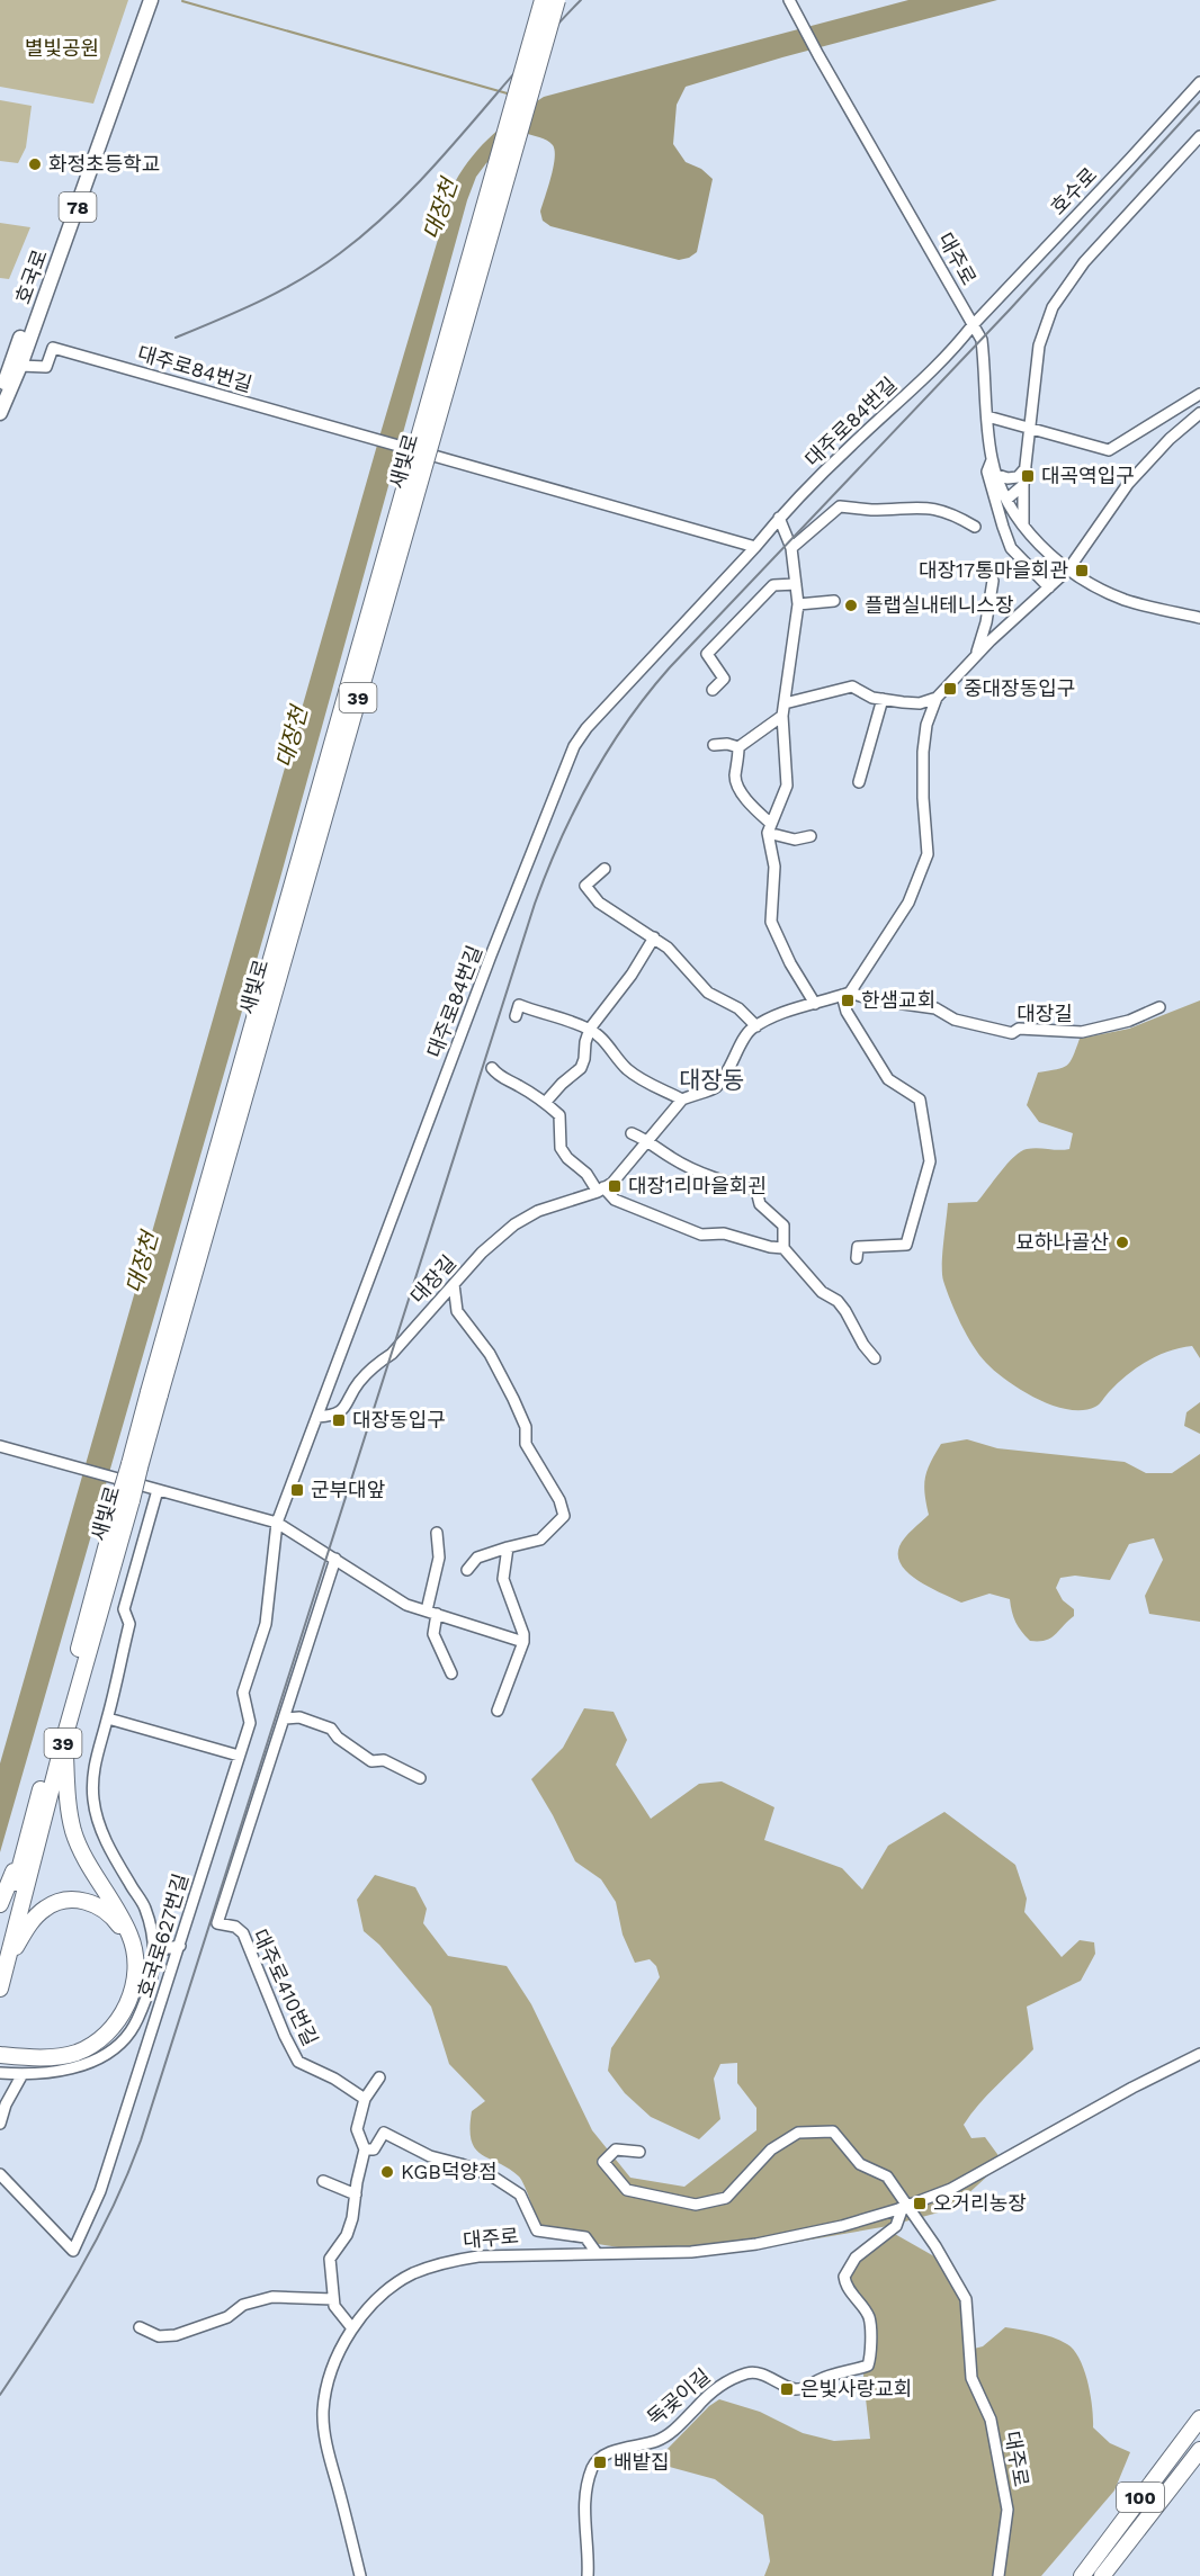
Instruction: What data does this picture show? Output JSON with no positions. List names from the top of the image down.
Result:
{
  "streets": {
    "highway": ["새빛로", "39", "100"],
    "main road": ["78", "호국로"],
    "street": [
      "호수로",
      "대주로",
      "대주로84번길",
      "대장길",
      "호국로627번길",
      "대주로410번길",
      "독곶이길"
    ]
  },
  "crossings": [
    ["호수로", "대주로"],
    ["호수로", "대주로84번길"],
    ["대주로", "대주로84번길"],
    ["대주로", "독곶이길"],
    ["호국로", "대주로84번길"],
    ["대주로84번길", "대장길"],
    ["대주로84번길", "호국로627번길"]
  ],
  "districts": ["대장동"],
  "water": ["대장천"],
  "parks": ["별빛공원"],
  "places": {
    "other": [
      "화정초등학교",
      "플랩실내테니스장",
      "묘하나골산",
      "KGB덕양점"
    ],
    "transit": [
      "대곡역입구",
      "대장17통마을회관",
      "중대장동입구",
      "한샘교회",
      "대장1리마을회괸",
      "대장동입구",
      "군부대앞",
      "오거리농장",
      "은빛사랑교회",
      "배밭집"
    ]
  }
}
